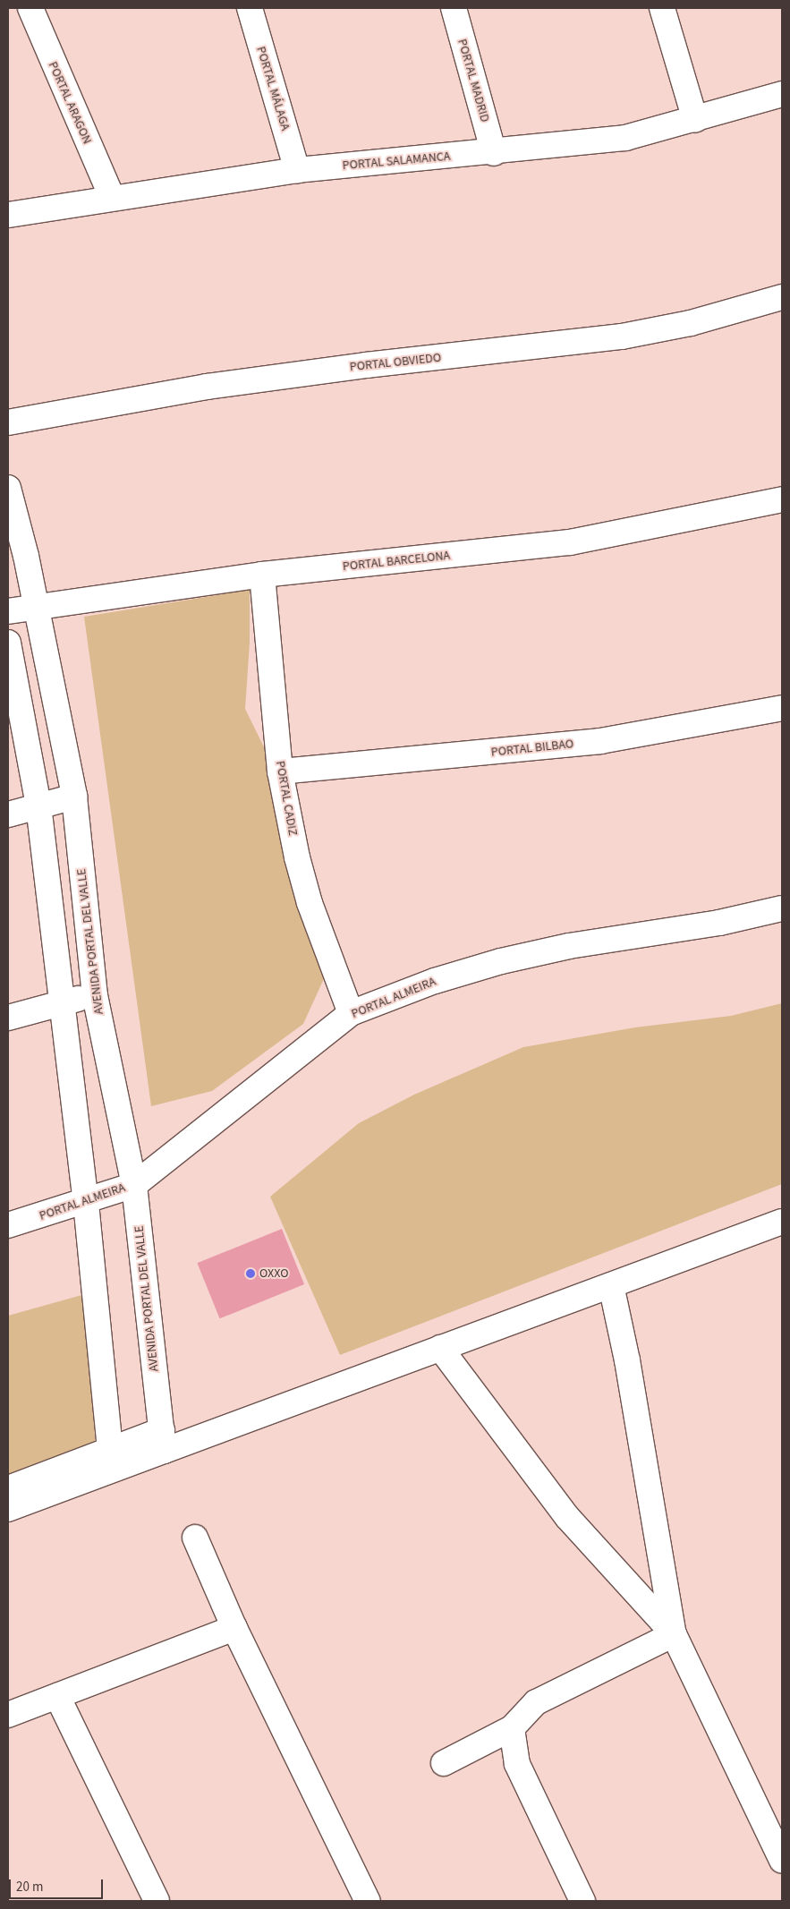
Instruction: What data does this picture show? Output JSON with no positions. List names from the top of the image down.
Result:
{
  "streets": {
    "street": [
      "PORTAL MADRID",
      "PORTAL MÁLAGA",
      "PORTAL ARAGON",
      "PORTAL SALAMANCA",
      "PORTAL OBVIEDO",
      "PORTAL BARCELONA",
      "PORTAL BILBAO",
      "PORTAL CADIZ",
      "AVENIDA PORTAL DEL VALLE",
      "PORTAL ALMEIRA"
    ]
  },
  "crossings": [
    ["PORTAL MADRID", "PORTAL SALAMANCA"],
    ["PORTAL MÁLAGA", "PORTAL SALAMANCA"],
    ["PORTAL ARAGON", "PORTAL SALAMANCA"],
    ["PORTAL BARCELONA", "PORTAL CADIZ"],
    ["PORTAL BARCELONA", "AVENIDA PORTAL DEL VALLE"],
    ["PORTAL BILBAO", "PORTAL CADIZ"],
    ["PORTAL CADIZ", "PORTAL ALMEIRA"],
    ["AVENIDA PORTAL DEL VALLE", "PORTAL ALMEIRA"]
  ],
  "places": ["OXXO"],
  "scale_bar": "20 m"
}
